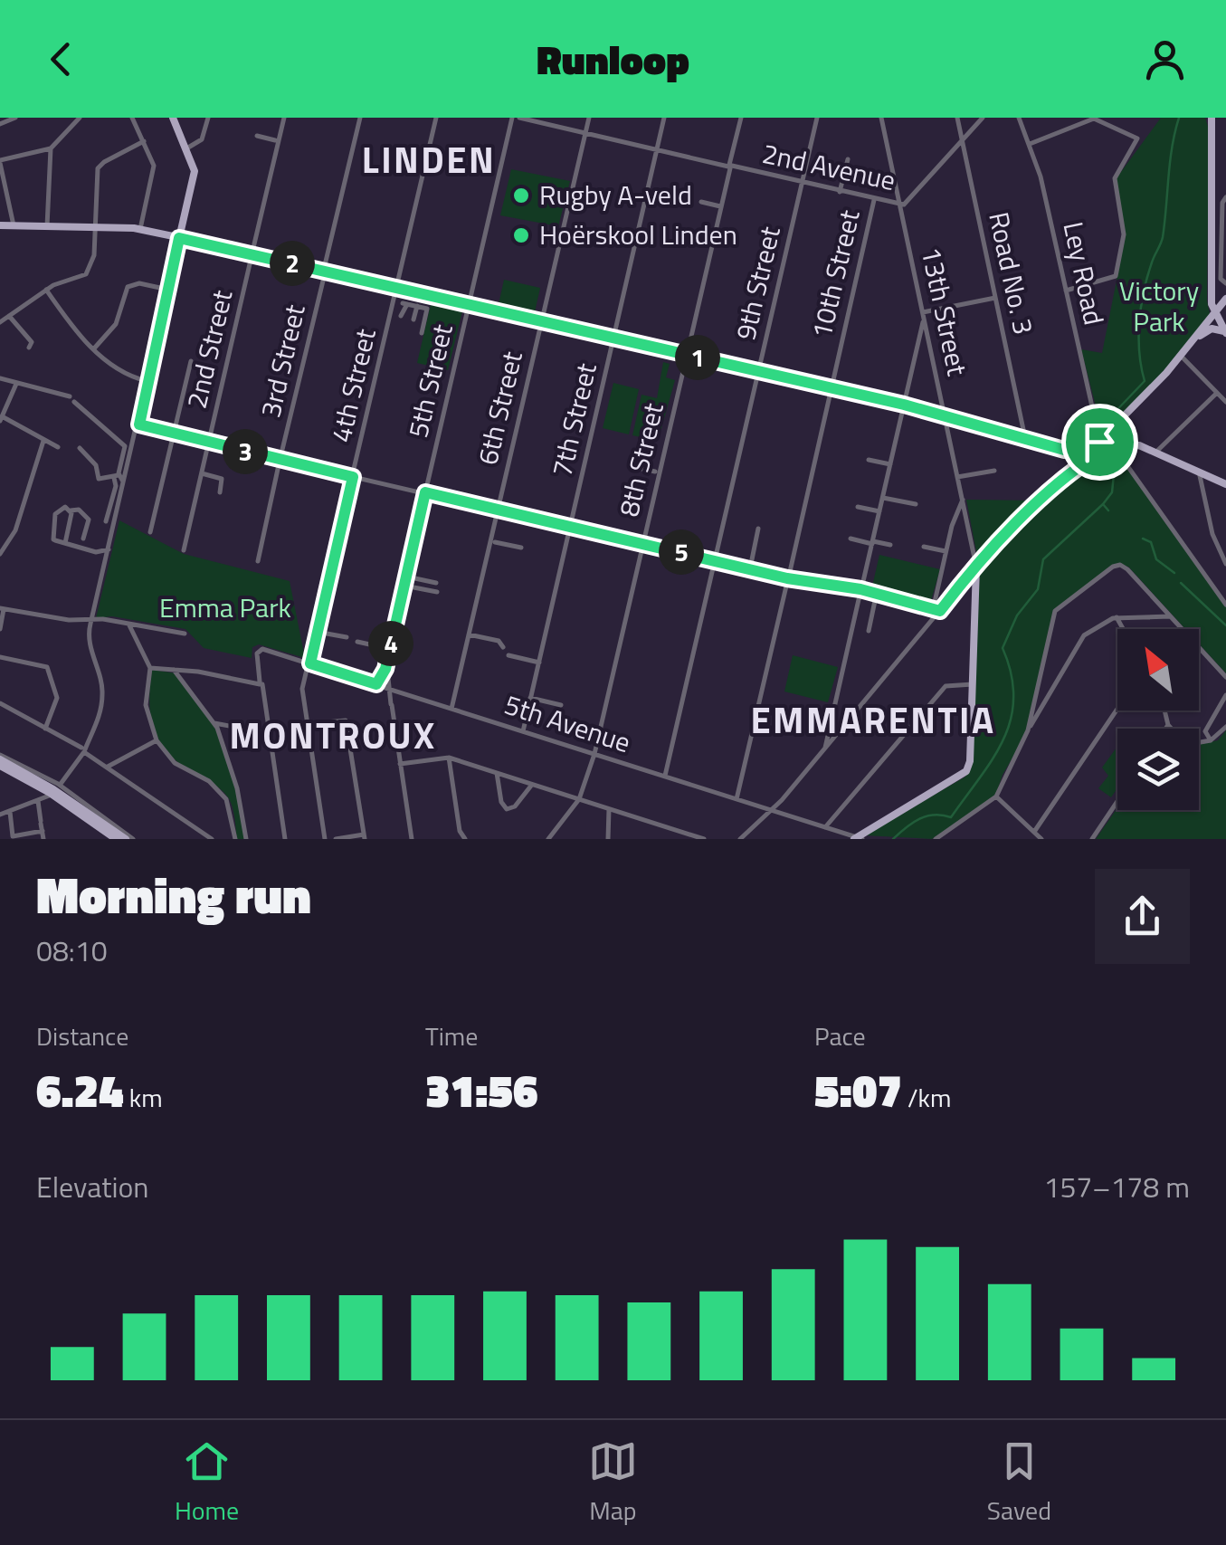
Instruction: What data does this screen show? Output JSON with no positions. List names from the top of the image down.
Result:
{
  "streets": {
    "street": [
      "2nd Avenue",
      "Road No. 3",
      "Ley Road",
      "10th Street",
      "9th Street",
      "13th Street",
      "2nd Street",
      "3rd Street",
      "5th Street",
      "4th Street",
      "6th Street",
      "7th Street",
      "8th Street",
      "5th Avenue"
    ]
  },
  "crossings": [
    ["2nd Avenue", "Road No. 3"],
    ["2nd Avenue", "10th Street"],
    ["2nd Avenue", "9th Street"],
    ["2nd Avenue", "13th Street"],
    ["2nd Avenue", "5th Street"],
    ["2nd Avenue", "6th Street"],
    ["2nd Avenue", "7th Street"],
    ["2nd Avenue", "8th Street"],
    ["10th Street", "5th Avenue"],
    ["9th Street", "5th Avenue"],
    ["5th Street", "5th Avenue"],
    ["4th Street", "5th Avenue"],
    ["6th Street", "5th Avenue"],
    ["7th Street", "5th Avenue"],
    ["8th Street", "5th Avenue"]
  ],
  "districts": ["LINDEN", "EMMARENTIA", "MONTROUX"],
  "parks": ["Victory Park", "Emma Park"],
  "places": ["Rugby A-veld", "Hoërskool Linden"],
  "north": "top left",
  "page": {
    "header": "Runloop",
    "pins": [
      "2",
      "1",
      "3",
      "5",
      "4"
    ],
    "heading": ["Morning run", "08:10"],
    "stats": [
      ["Distance", "6.24 km"],
      ["Time", "31:56"],
      ["Pace", "5:07 /km"]
    ],
    "chart": ["Elevation", "157–178 m"],
    "tabs": ["Home", "Map", "Saved"]
  }
}
